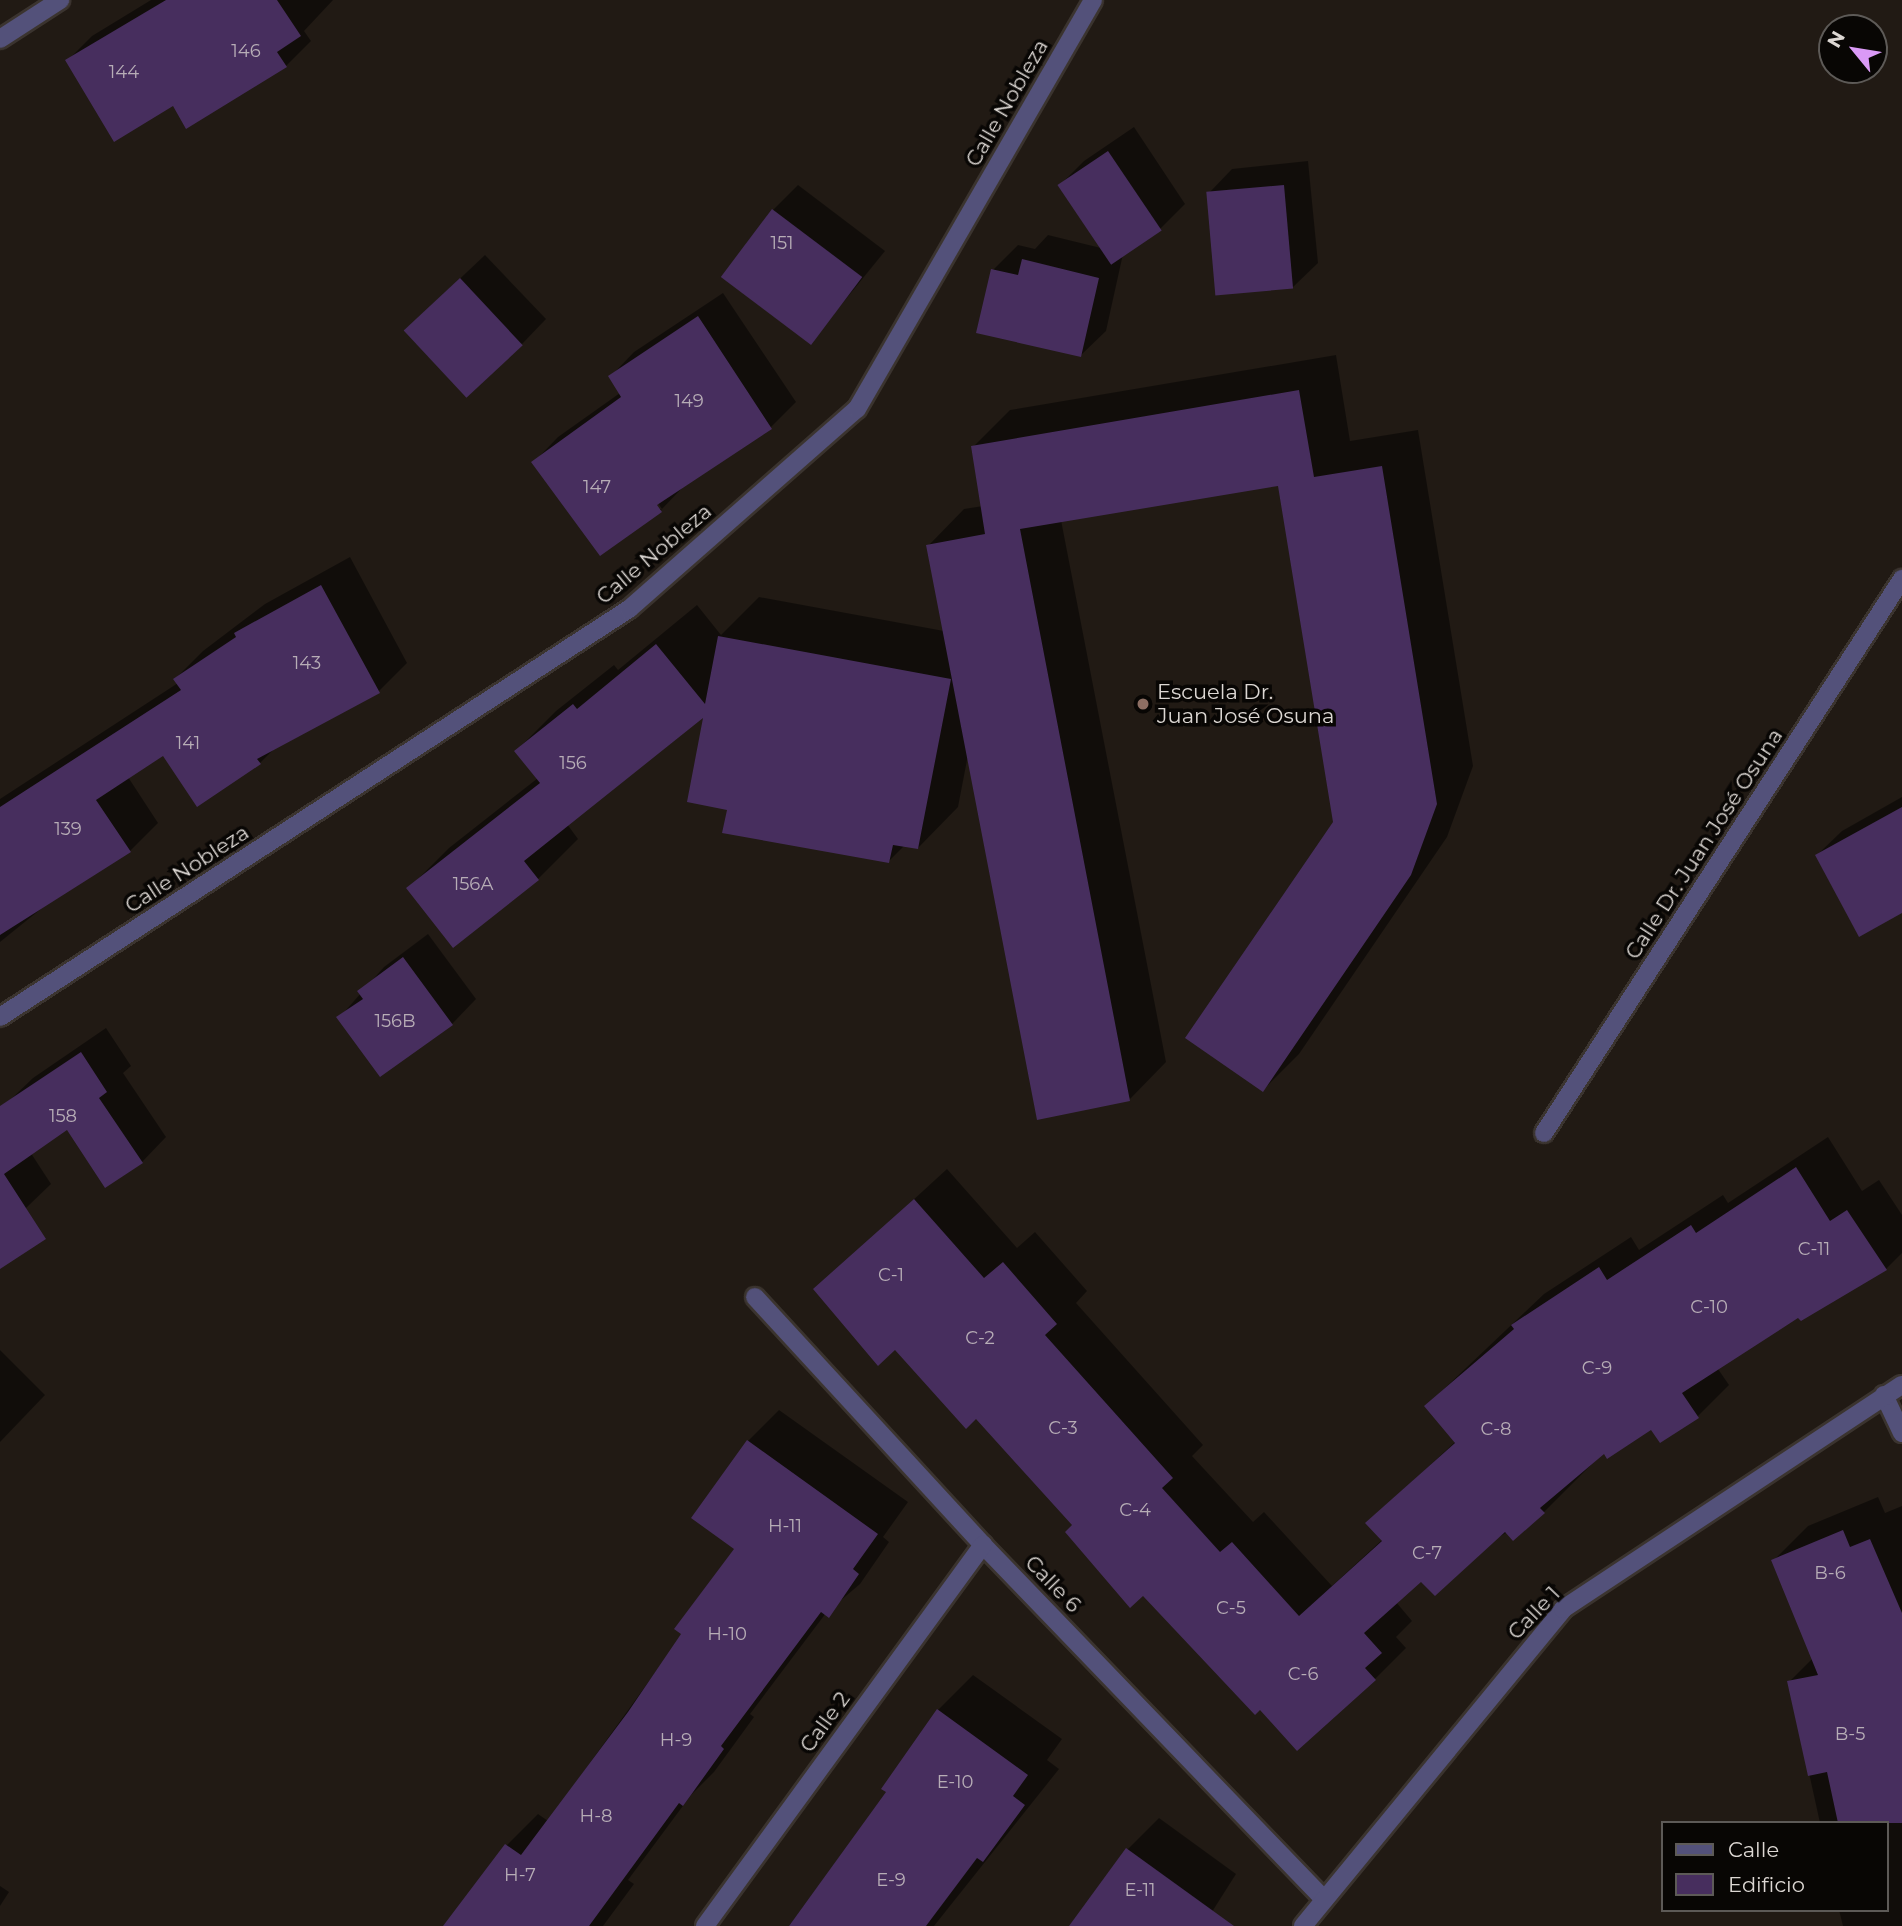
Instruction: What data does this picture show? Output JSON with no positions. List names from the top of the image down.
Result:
{
  "streets": {
    "street": [
      "Calle Nobleza",
      "Calle Dr. Juan José Osuna",
      "Calle 6",
      "Calle 1",
      "Calle 2"
    ]
  },
  "crossings": [
    ["Calle 6", "Calle 1"],
    ["Calle 6", "Calle 2"]
  ],
  "places": ["Escuela Dr. Juan José Osuna"],
  "house_numbers": [
    "146",
    "144",
    "151",
    "149",
    "147",
    "143",
    "141",
    "156",
    "139",
    "156A",
    "156B",
    "158",
    "C-11",
    "C-1",
    "C-10",
    "C-2",
    "C-9",
    "C-3",
    "C-8",
    "C-4",
    "H-11",
    "C-7",
    "B-6",
    "C-5",
    "H-10",
    "C-6",
    "B-5",
    "H-9",
    "E-10",
    "H-8",
    "H-7",
    "E-9",
    "E-11"
  ],
  "legend": ["Calle", "Edificio"],
  "north": "top left"
}
